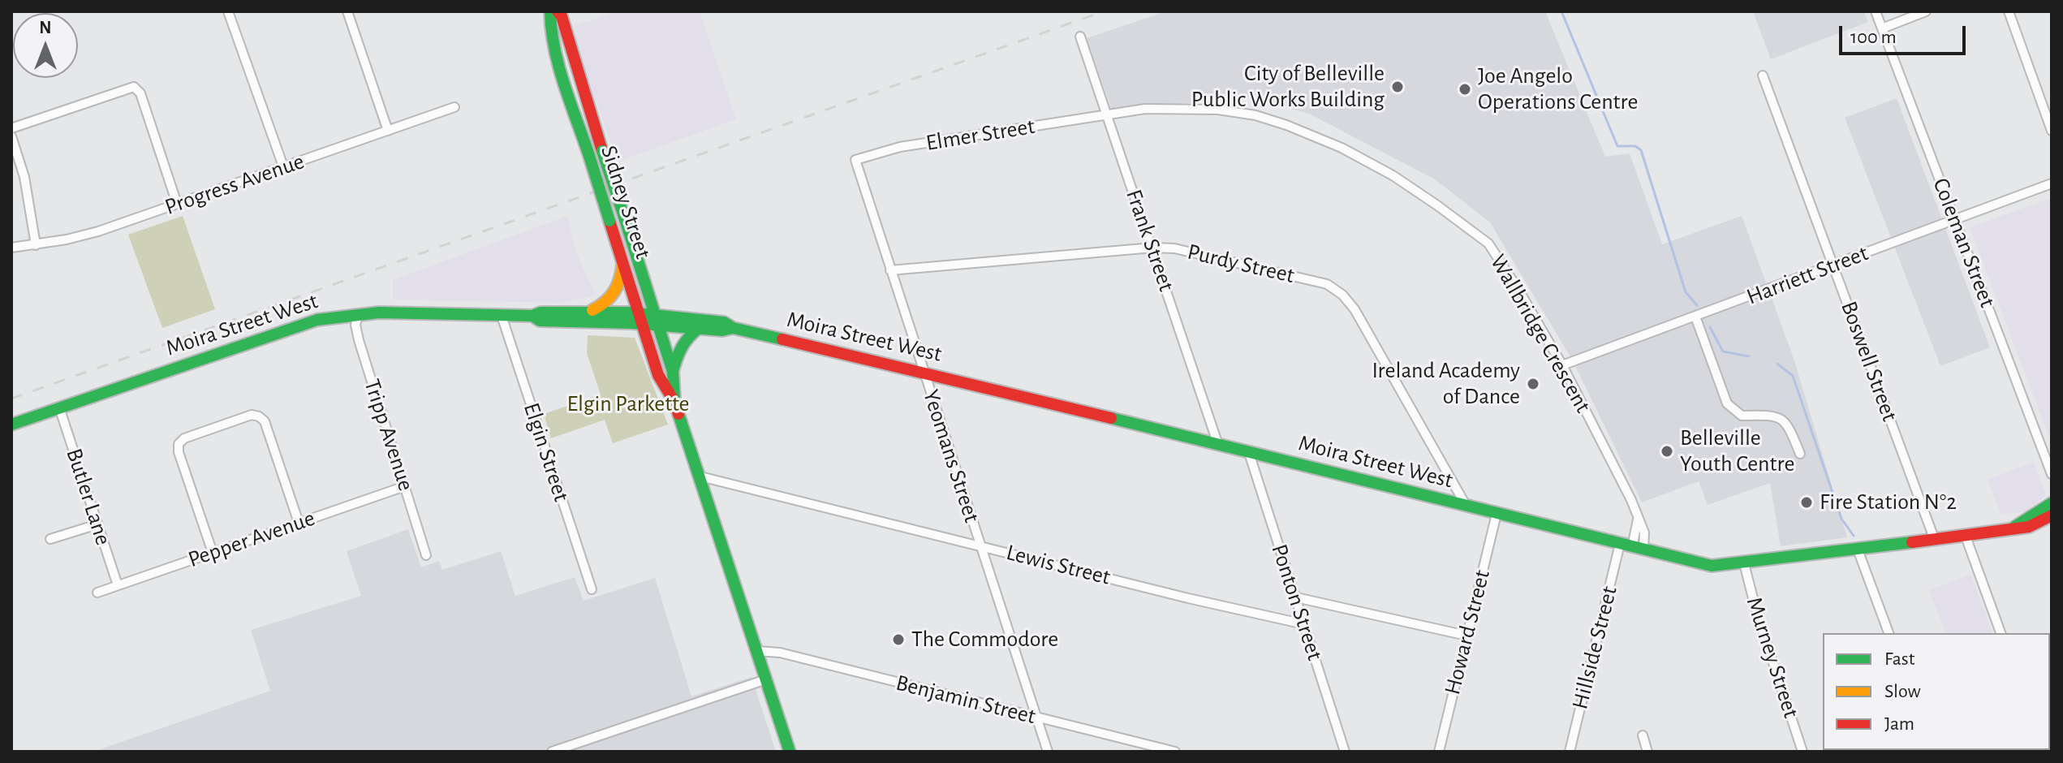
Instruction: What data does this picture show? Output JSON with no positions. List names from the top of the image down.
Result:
{
  "streets": {
    "main road": ["Sidney Street", "Moira Street West"],
    "street": [
      "Elmer Street",
      "Progress Avenue",
      "Frank Street",
      "Coleman Street",
      "Purdy Street",
      "Harriett Street",
      "Wallbridge Crescent",
      "Boswell Street",
      "Tripp Avenue",
      "Elgin Street",
      "Yeomans Street",
      "Butler Lane",
      "Pepper Avenue",
      "Lewis Street",
      "Ponton Street",
      "Howard Street",
      "Hillside Street",
      "Murney Street",
      "Benjamin Street"
    ]
  },
  "crossings": [
    ["Elmer Street", "Frank Street"],
    ["Elmer Street", "Wallbridge Crescent"],
    ["Elmer Street", "Yeomans Street"],
    ["Sidney Street", "Moira Street West"],
    ["Sidney Street", "Lewis Street"],
    ["Sidney Street", "Benjamin Street"],
    ["Frank Street", "Purdy Street"],
    ["Frank Street", "Moira Street West"],
    ["Frank Street", "Wallbridge Crescent"],
    ["Coleman Street", "Harriett Street"],
    ["Purdy Street", "Moira Street West"],
    ["Purdy Street", "Yeomans Street"],
    ["Harriett Street", "Wallbridge Crescent"],
    ["Harriett Street", "Boswell Street"],
    ["Moira Street West", "Wallbridge Crescent"],
    ["Moira Street West", "Boswell Street"],
    ["Moira Street West", "Tripp Avenue"],
    ["Moira Street West", "Elgin Street"],
    ["Moira Street West", "Yeomans Street"],
    ["Moira Street West", "Butler Lane"],
    ["Moira Street West", "Ponton Street"],
    ["Moira Street West", "Howard Street"],
    ["Moira Street West", "Hillside Street"],
    ["Moira Street West", "Murney Street"],
    ["Tripp Avenue", "Pepper Avenue"],
    ["Yeomans Street", "Lewis Street"],
    ["Yeomans Street", "Benjamin Street"],
    ["Butler Lane", "Pepper Avenue"],
    ["Lewis Street", "Ponton Street"]
  ],
  "parks": ["Elgin Parkette"],
  "places": [
    "City of Belleville Public Works Building",
    "Joe Angelo Operations Centre",
    "Ireland Academy of Dance",
    "Belleville Youth Centre",
    "Fire Station N°2",
    "The Commodore"
  ],
  "legend": ["Fast", "Slow", "Jam"],
  "scale_bar": "100 m",
  "north": "top"
}
